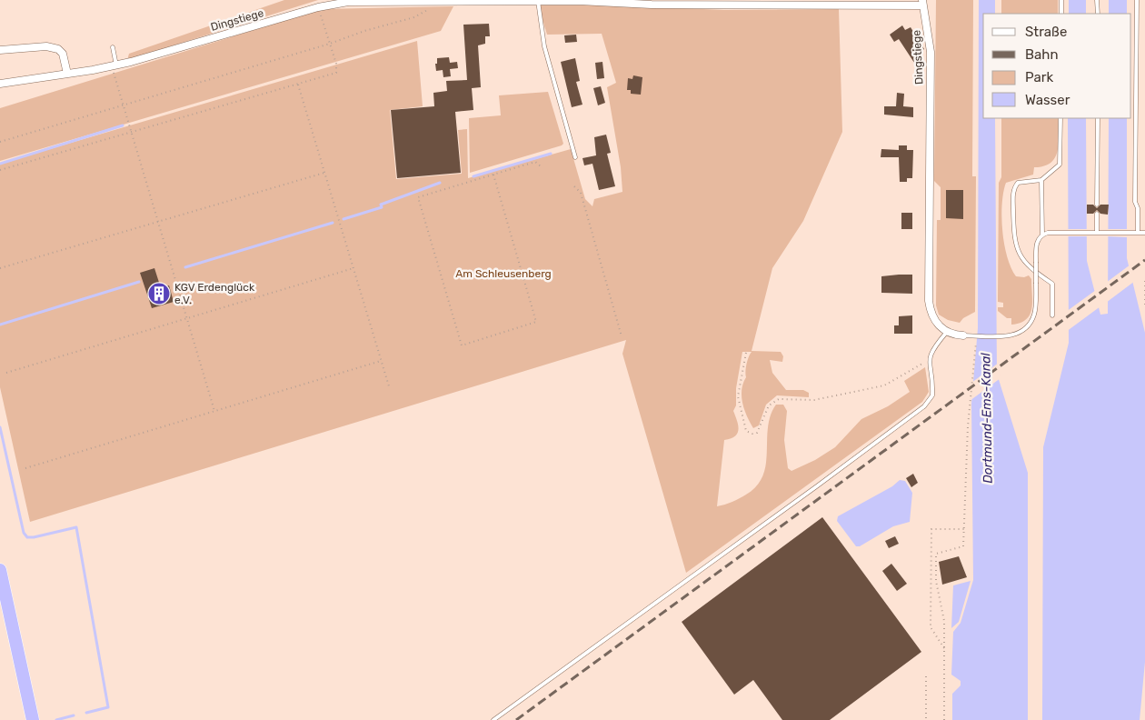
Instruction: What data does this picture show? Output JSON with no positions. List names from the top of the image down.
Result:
{
  "streets": {
    "street": ["Dingstiege"]
  },
  "water": ["Dortmund-Ems-Kanal"],
  "parks": ["Am Schleusenberg"],
  "places": {
    "building": ["KGV Erdenglück e.V."]
  },
  "legend": [
    "Straße",
    "Bahn",
    "Park",
    "Wasser"
  ]
}
